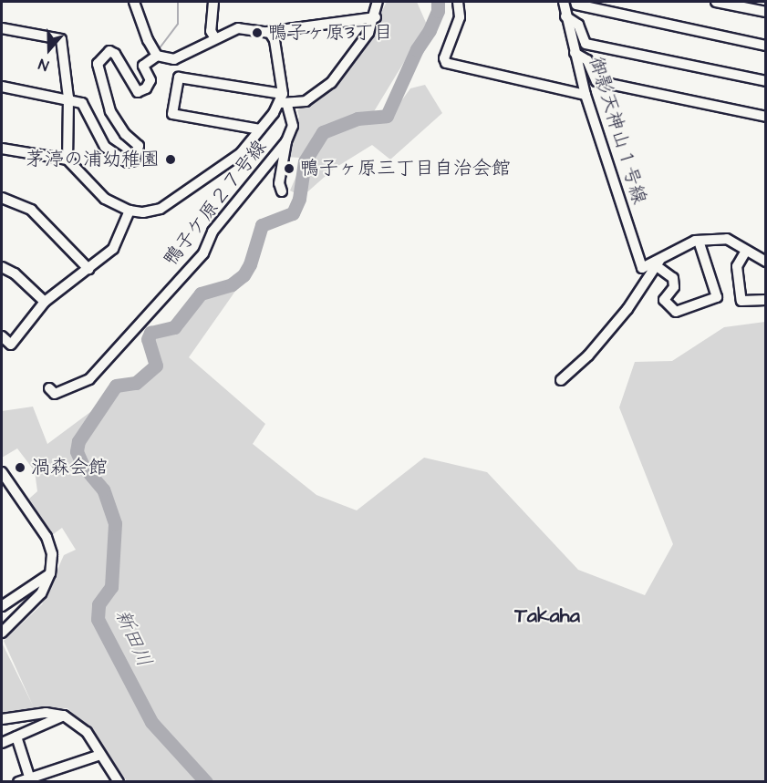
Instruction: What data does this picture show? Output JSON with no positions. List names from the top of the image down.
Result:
{
  "streets": {
    "street": ["御影天神山１号線", "鴨子ケ原２７号線"]
  },
  "districts": ["Takaha"],
  "water": ["新田川"],
  "places": [
    "鴨子ヶ原3丁目",
    "茅渟の浦幼稚園",
    "鴨子ヶ原三丁目自治会館",
    "渦森会館"
  ],
  "north": "bottom"
}
